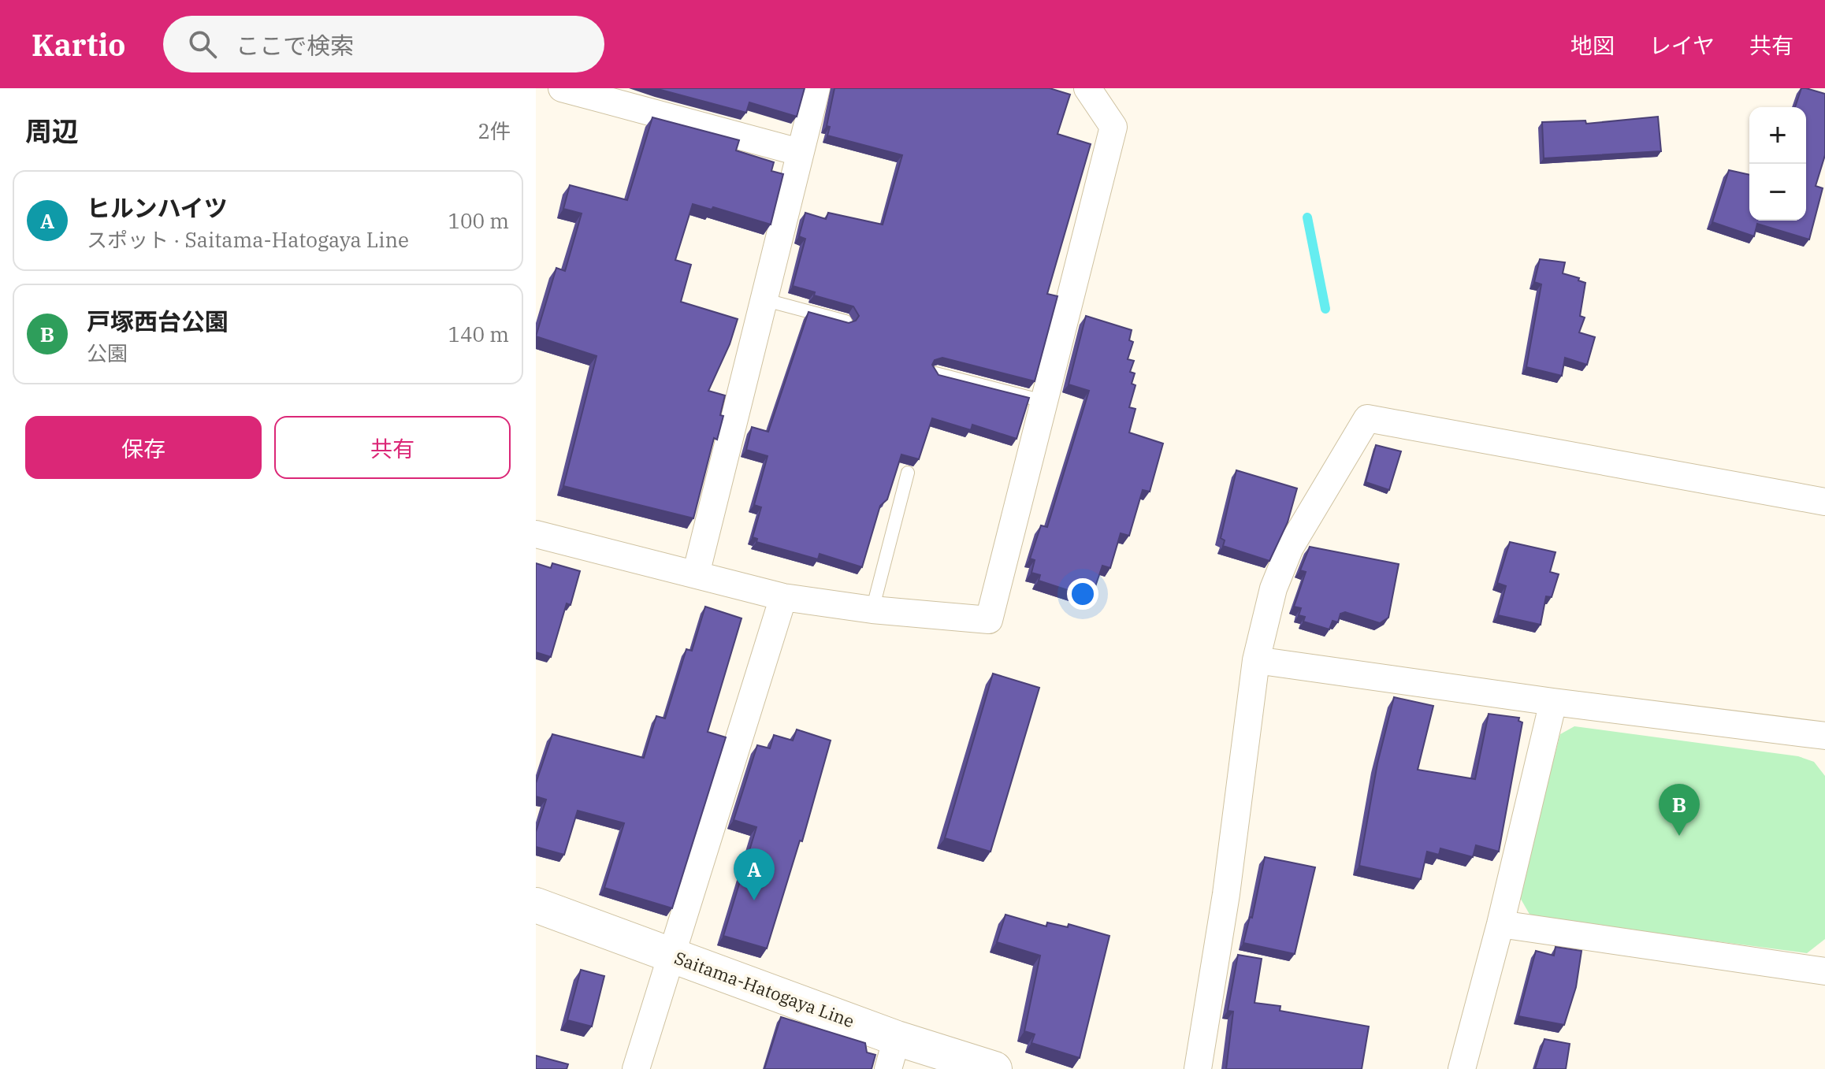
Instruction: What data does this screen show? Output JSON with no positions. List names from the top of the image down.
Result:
{
  "streets": {
    "main road": ["Saitama-Hatogaya Line"]
  },
  "page": {
    "header": "Kartio",
    "search": "ここで検索",
    "nav": ["地図", "レイヤ", "共有"],
    "heading": ["周辺", "2件"],
    "map_buttons": ["+", "−"],
    "list": [
      {
        "mark": "A",
        "name": "ヒルンハイツ",
        "note": "スポット · Saitama-Hatogaya Line",
        "value": "100 m"
      },
      {
        "mark": "B",
        "name": "戸塚西台公園",
        "note": "公園",
        "value": "140 m"
      }
    ],
    "buttons": ["保存", "共有"],
    "pins": ["B", "A"]
  }
}
